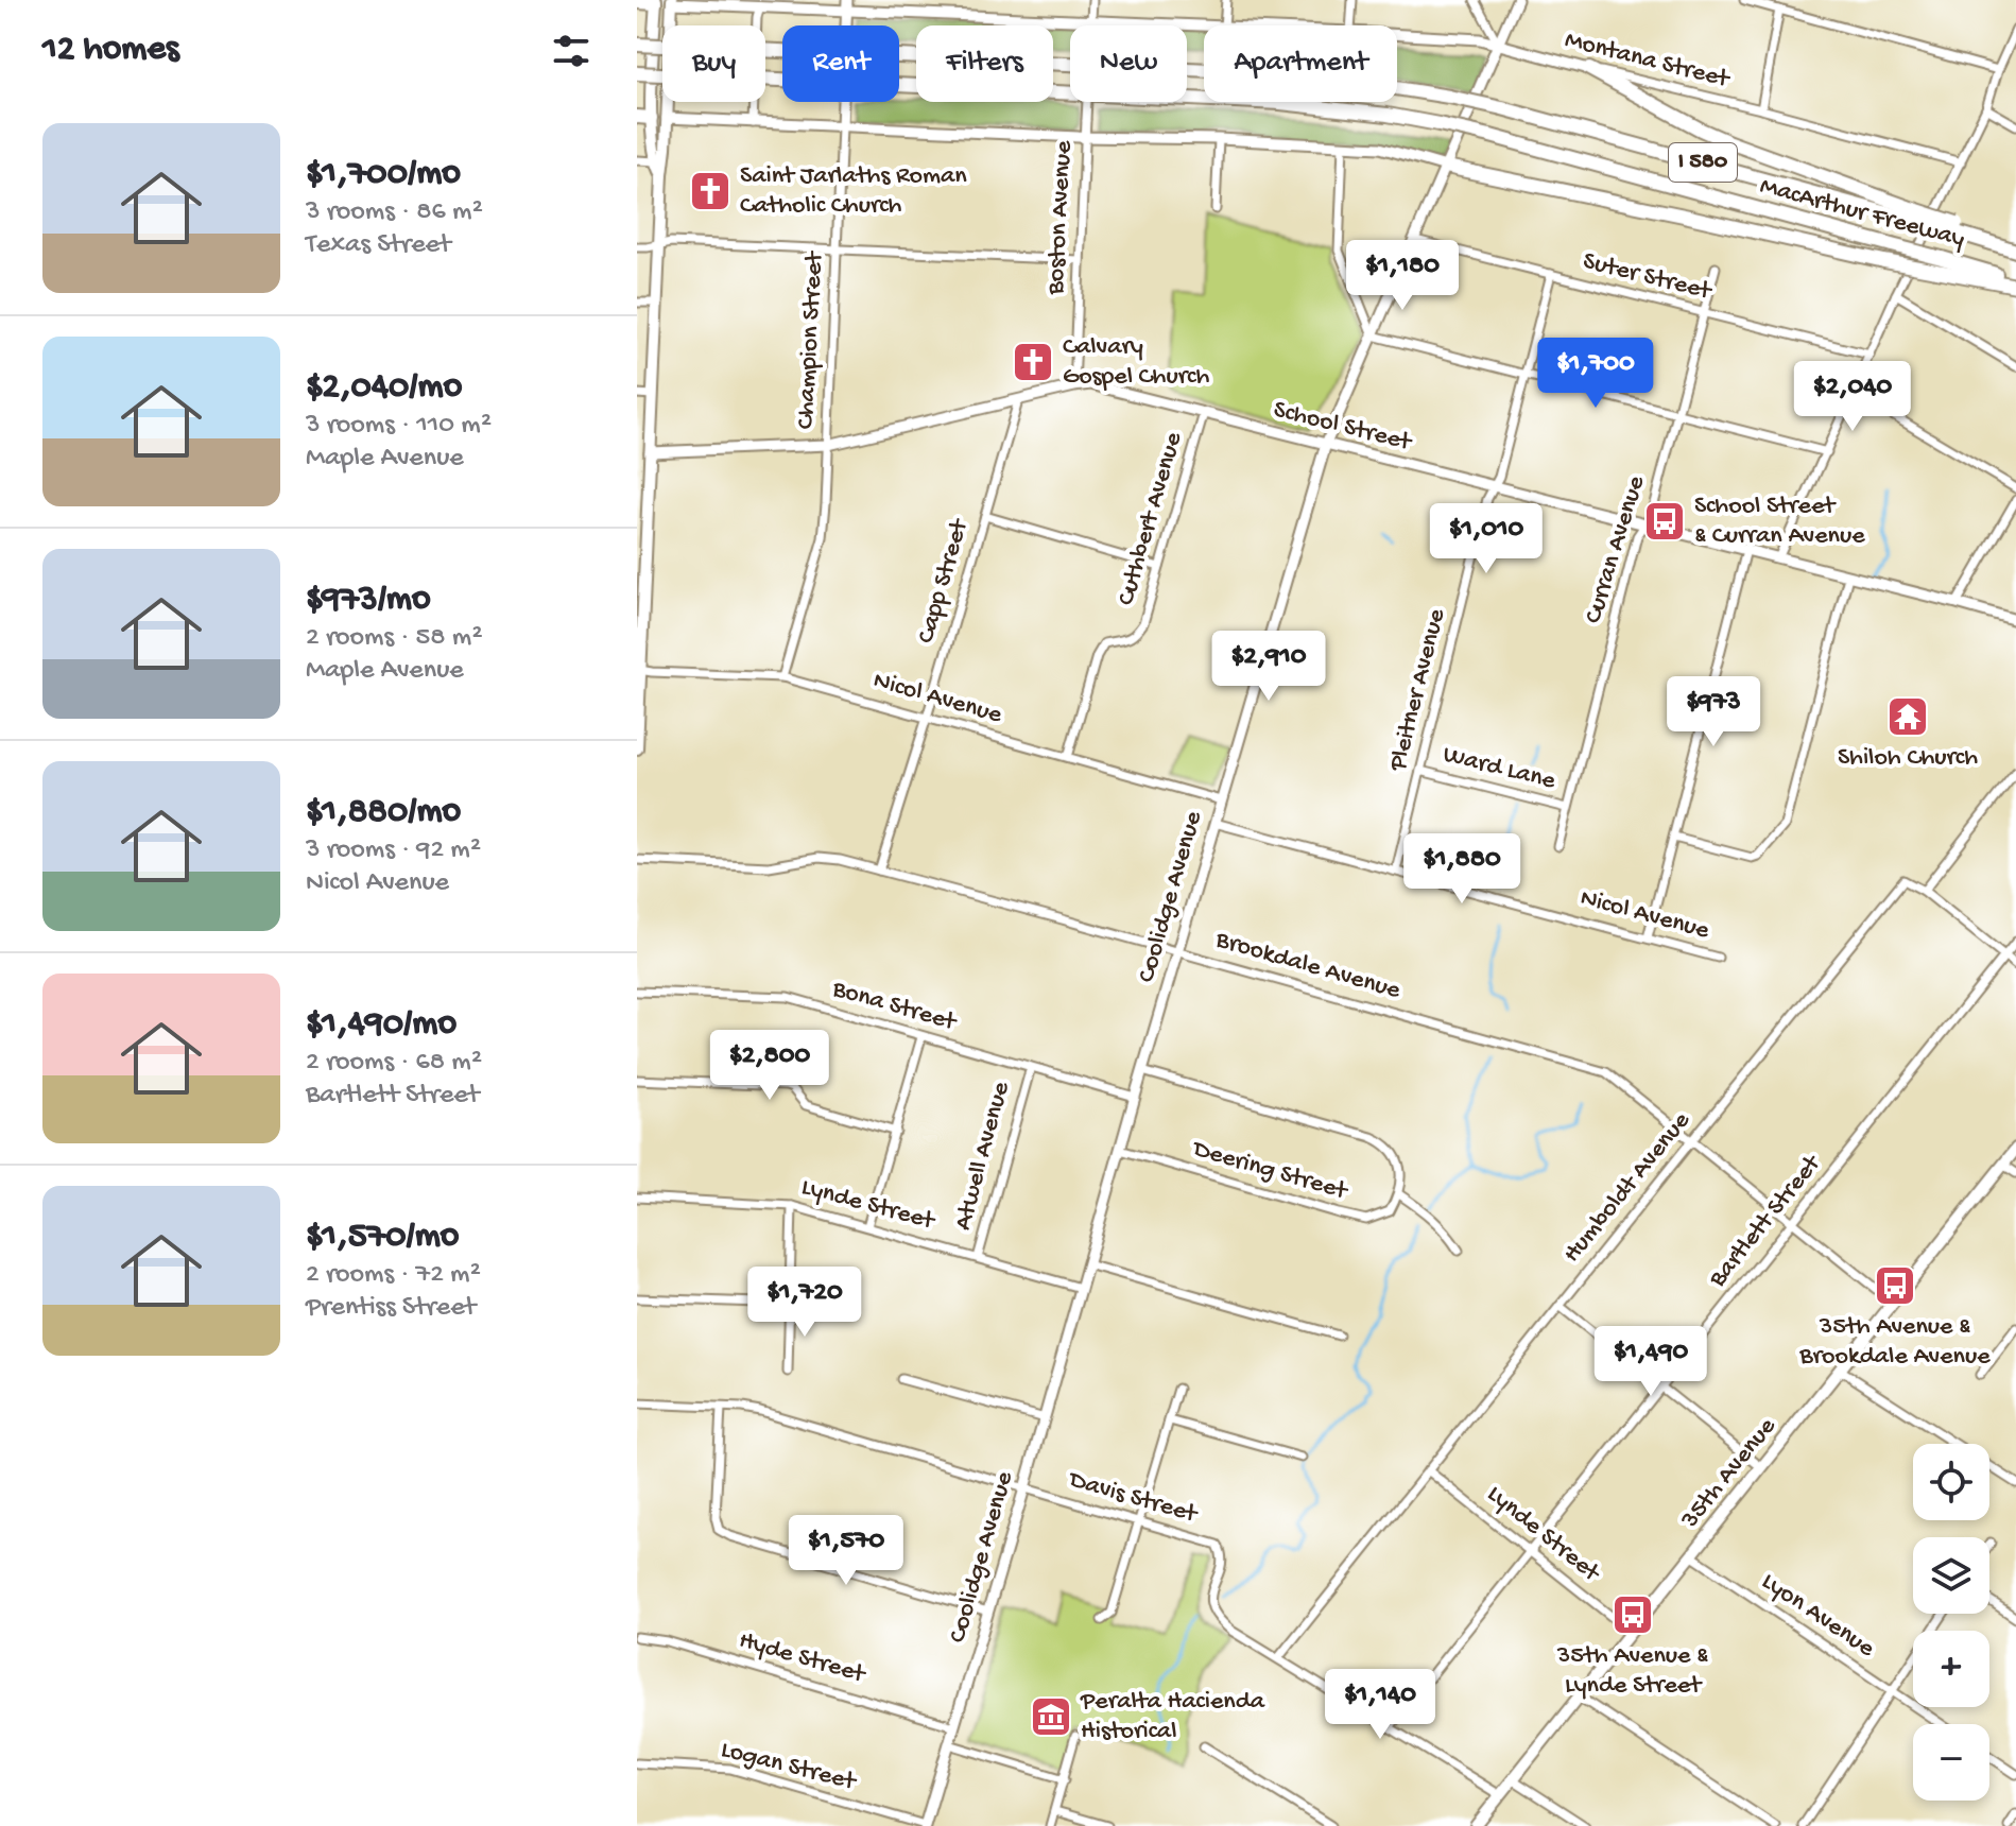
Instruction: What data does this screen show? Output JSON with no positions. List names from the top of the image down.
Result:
{
  "streets": {
    "highway": ["I 580", "MacArthur Freeway"],
    "main road": ["Montana Street", "35th Avenue"],
    "street": [
      "Boston Avenue",
      "Suter Street",
      "Champion Street",
      "School Street",
      "Cuthbert Avenue",
      "Curran Avenue",
      "Capp Street",
      "Pleitner Avenue",
      "Nicol Avenue",
      "Ward Lane",
      "Coolidge Avenue",
      "Brookdale Avenue",
      "Bona Street",
      "Atwell Avenue",
      "Deering Street",
      "Humboldt Avenue",
      "Lynde Street",
      "Bartlett Street",
      "Davis Street",
      "Lyon Avenue",
      "Hyde Street",
      "Logan Street"
    ]
  },
  "crossings": [
    ["Montana Street", "Boston Avenue"],
    ["Montana Street", "Champion Street"],
    ["Montana Street", "Coolidge Avenue"],
    ["Boston Avenue", "School Street"],
    ["Suter Street", "Curran Avenue"],
    ["Suter Street", "Pleitner Avenue"],
    ["Suter Street", "Coolidge Avenue"],
    ["Champion Street", "School Street"],
    ["Champion Street", "Nicol Avenue"],
    ["School Street", "Cuthbert Avenue"],
    ["School Street", "Curran Avenue"],
    ["School Street", "Capp Street"],
    ["School Street", "Pleitner Avenue"],
    ["School Street", "Coolidge Avenue"],
    ["Cuthbert Avenue", "Nicol Avenue"],
    ["Curran Avenue", "Ward Lane"],
    ["Capp Street", "Nicol Avenue"],
    ["Capp Street", "Brookdale Avenue"],
    ["Pleitner Avenue", "Nicol Avenue"],
    ["Pleitner Avenue", "Ward Lane"],
    ["Nicol Avenue", "Coolidge Avenue"],
    ["Coolidge Avenue", "Brookdale Avenue"],
    ["Coolidge Avenue", "Bona Street"],
    ["Coolidge Avenue", "Deering Street"],
    ["Coolidge Avenue", "Lynde Street"],
    ["Coolidge Avenue", "Davis Street"],
    ["Coolidge Avenue", "Hyde Street"],
    ["Coolidge Avenue", "Logan Street"],
    ["Brookdale Avenue", "Humboldt Avenue"],
    ["Brookdale Avenue", "Bartlett Street"],
    ["Brookdale Avenue", "35th Avenue"],
    ["Bona Street", "Atwell Avenue"],
    ["Atwell Avenue", "Lynde Street"],
    ["Humboldt Avenue", "Lynde Street"],
    ["Humboldt Avenue", "Davis Street"],
    ["Lynde Street", "Bartlett Street"],
    ["Lynde Street", "35th Avenue"],
    ["Bartlett Street", "Davis Street"],
    ["35th Avenue", "Davis Street"],
    ["35th Avenue", "Lyon Avenue"]
  ],
  "places": {
    "church": ["Saint Jarlaths Roman Catholic Church", "Calvary Gospel Church"],
    "bus stop": ["School Street & Curran Avenue", "35th Avenue & Brookdale Avenue", "35th Avenue & Lynde Street"],
    "temple": ["Shiloh Church"],
    "museum": ["Peralta Hacienda Historical"]
  },
  "page": {
    "heading": "12 homes",
    "chip": [
      "Buy",
      "Rent",
      "Filters",
      "New",
      "Apartment"
    ],
    "list": [
      {
        "name": "$1,700/mo",
        "note": "3 rooms · 86 m² · Texas Street"
      },
      {
        "name": "$2,040/mo",
        "note": "3 rooms · 110 m² · Maple Avenue"
      },
      {
        "name": "$973/mo",
        "note": "2 rooms · 58 m² · Maple Avenue"
      },
      {
        "name": "$1,880/mo",
        "note": "3 rooms · 92 m² · Nicol Avenue"
      },
      {
        "name": "$1,490/mo",
        "note": "2 rooms · 68 m² · Bartlett Street"
      },
      {
        "name": "$1,570/mo",
        "note": "2 rooms · 72 m² · Prentiss Street"
      }
    ],
    "price": [
      "$1,180",
      "$1,700",
      "$2,040",
      "$1,010",
      "$2,910",
      "$973",
      "$1,880",
      "$2,800",
      "$1,720",
      "$1,490",
      "$1,570",
      "$1,140"
    ],
    "map_buttons": ["+", "−"]
  }
}
